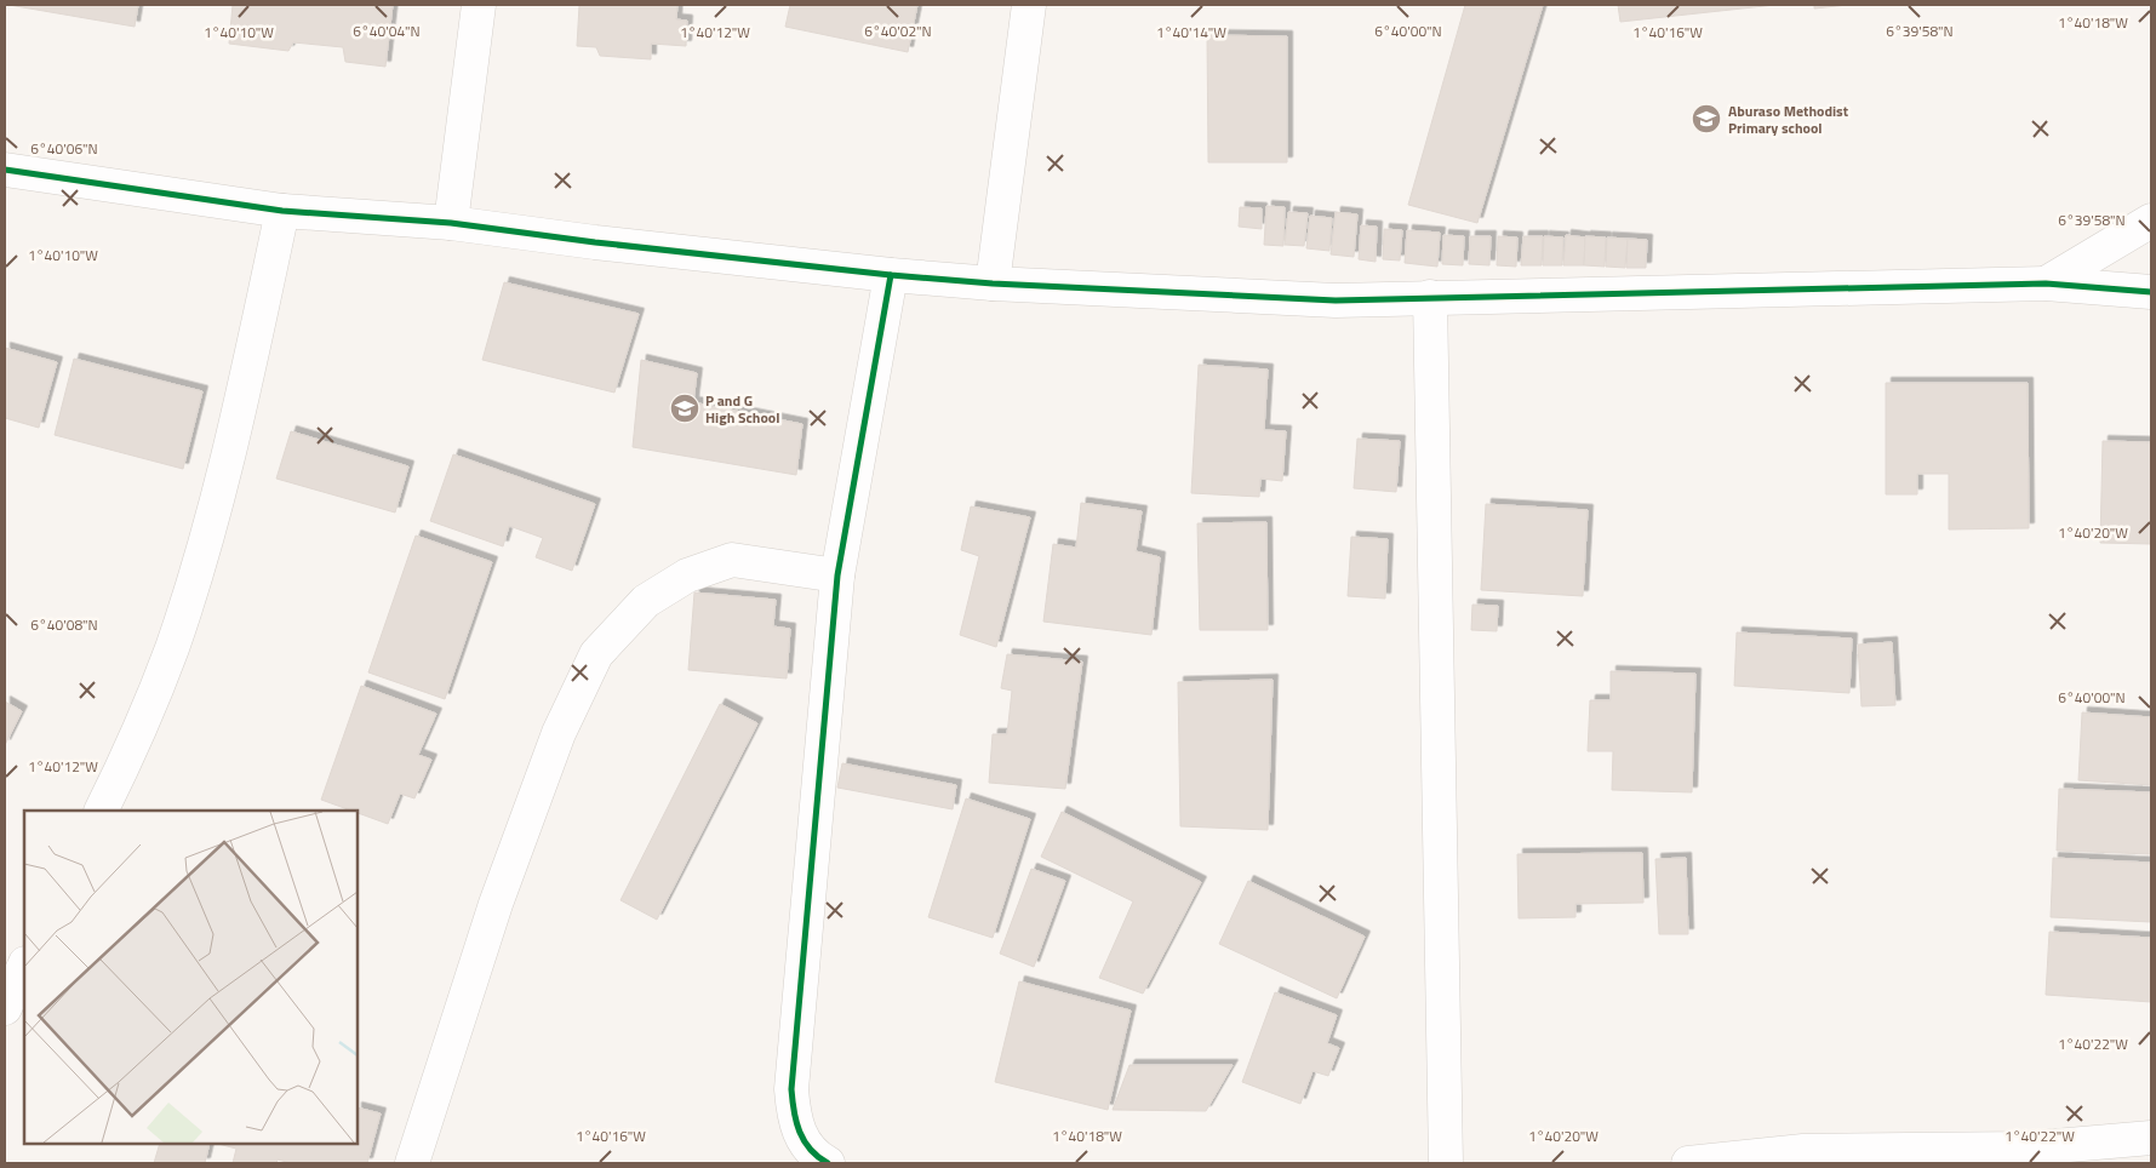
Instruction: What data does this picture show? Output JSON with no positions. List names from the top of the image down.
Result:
{
  "places": {
    "school or university": ["Aburaso Methodist Primary school", "P and G High School"]
  },
  "coordinates": [
    "1°40'18\"W",
    "6°40'04\"N",
    "6°40'02\"N",
    "6°40'00\"N",
    "6°39'58\"N",
    "1°40'10\"W",
    "1°40'12\"W",
    "1°40'14\"W",
    "1°40'16\"W",
    "6°40'06\"N",
    "1°40'20\"W",
    "6°40'08\"N",
    "1°40'22\"W"
  ]
}
